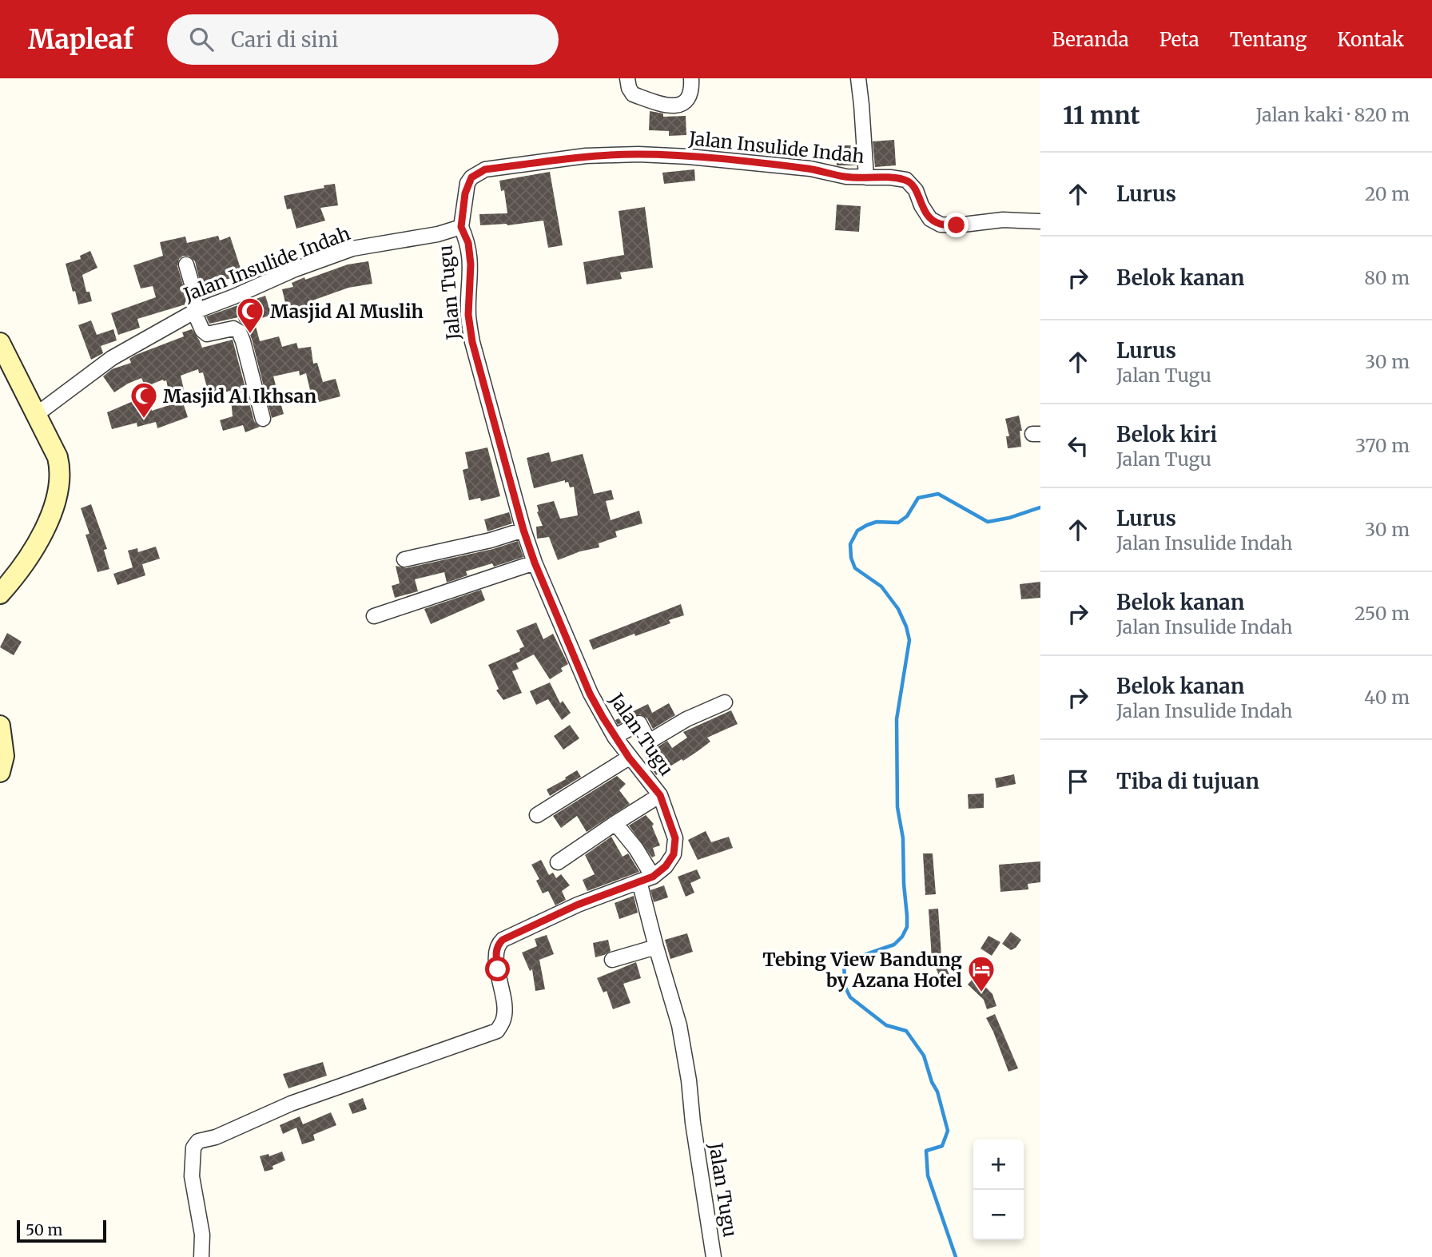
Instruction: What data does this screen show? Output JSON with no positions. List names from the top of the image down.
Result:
{
  "streets": {
    "street": ["Jalan Insulide Indah", "Jalan Tugu"]
  },
  "crossings": [
    ["Jalan Insulide Indah", "Jalan Tugu"]
  ],
  "places": {
    "mosque": ["Masjid Al Muslih", "Masjid Al Ikhsan"],
    "hotel": ["Tebing View Bandung by Azana Hotel"]
  },
  "scale_bar": "50 m",
  "page": {
    "header": "Mapleaf",
    "search": "Cari di sini",
    "nav": [
      "Beranda",
      "Peta",
      "Tentang",
      "Kontak"
    ],
    "heading": ["11 mnt", "Jalan kaki · 820 m"],
    "list": [
      ["Lurus", "20 m"],
      ["Belok kanan", "80 m"],
      ["Lurus", "Jalan Tugu", "30 m"],
      ["Belok kiri", "Jalan Tugu", "370 m"],
      ["Lurus", "Jalan Insulide Indah", "30 m"],
      ["Belok kanan", "Jalan Insulide Indah", "250 m"],
      ["Belok kanan", "Jalan Insulide Indah", "40 m"],
      "Tiba di tujuan"
    ],
    "map_buttons": ["+", "−"],
    "scale": "50 m"
  }
}
